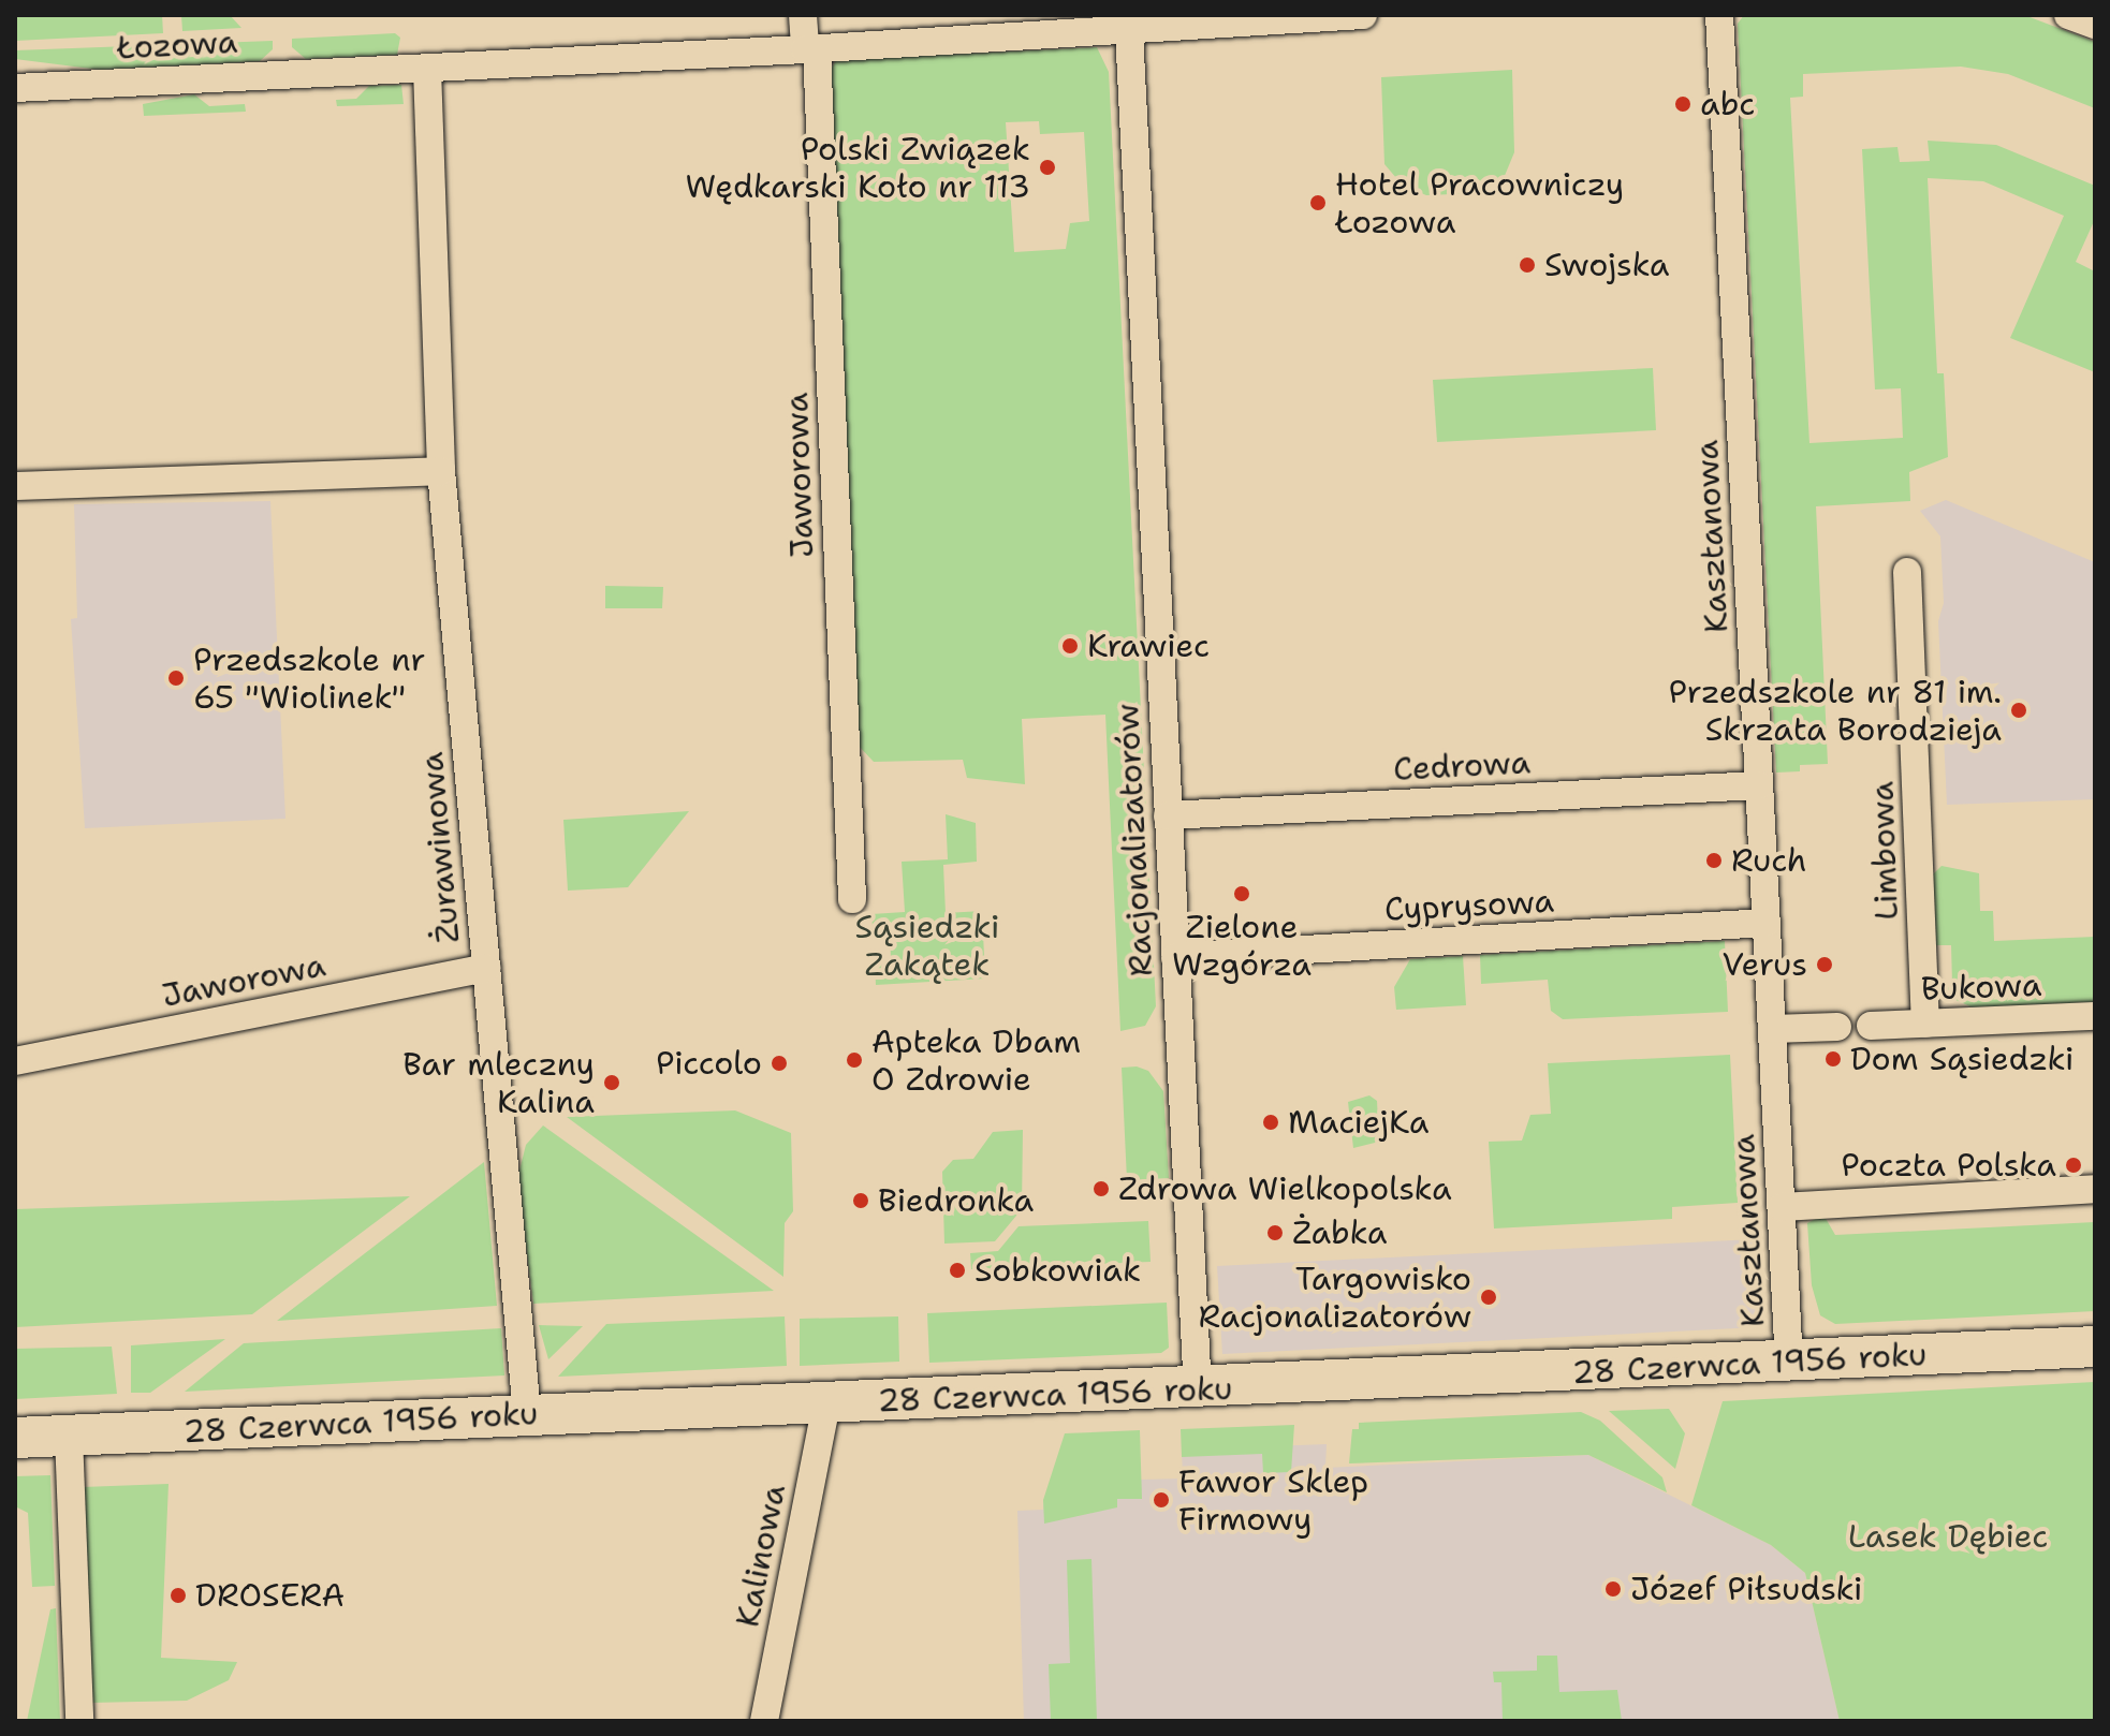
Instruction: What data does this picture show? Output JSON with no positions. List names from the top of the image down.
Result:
{
  "streets": {
    "street": [
      "Łozowa",
      "Jaworowa",
      "Kasztanowa",
      "Cedrowa",
      "Racjonalizatorów",
      "Żurawinowa",
      "Limbowa",
      "Cyprysowa",
      "Bukowa",
      "28 Czerwca 1956 roku",
      "Kalinowa"
    ]
  },
  "crossings": [
    ["Łozowa", "Jaworowa"],
    ["Łozowa", "Racjonalizatorów"],
    ["Łozowa", "Żurawinowa"],
    ["Jaworowa", "Żurawinowa"],
    ["Kasztanowa", "Cedrowa"],
    ["Kasztanowa", "Cyprysowa"],
    ["Kasztanowa", "28 Czerwca 1956 roku"],
    ["Cedrowa", "Racjonalizatorów"],
    ["Racjonalizatorów", "Cyprysowa"],
    ["Racjonalizatorów", "28 Czerwca 1956 roku"],
    ["Żurawinowa", "28 Czerwca 1956 roku"],
    ["Limbowa", "Bukowa"],
    ["28 Czerwca 1956 roku", "Kalinowa"]
  ],
  "parks": ["Sąsiedzki Zakątek", "Lasek Dębiec"],
  "places": [
    "abc",
    "Polski Związek Wędkarski Koło nr 113",
    "Hotel Pracowniczy Łozowa",
    "Swojska",
    "Krawiec",
    "Przedszkole nr 65 \"Wiolinek\"",
    "Przedszkole nr 81 im. Skrzata Borodzieja",
    "Ruch",
    "Zielone Wzgórza",
    "Verus",
    "Dom Sąsiedzki",
    "Apteka Dbam O Zdrowie",
    "Piccolo",
    "Bar mleczny Kalina",
    "MaciejKa",
    "Poczta Polska",
    "Zdrowa Wielkopolska",
    "Biedronka",
    "Żabka",
    "Sobkowiak",
    "Targowisko Racjonalizatorów",
    "Fawor Sklep Firmowy",
    "Józef Piłsudski",
    "DROSERA"
  ]
}
